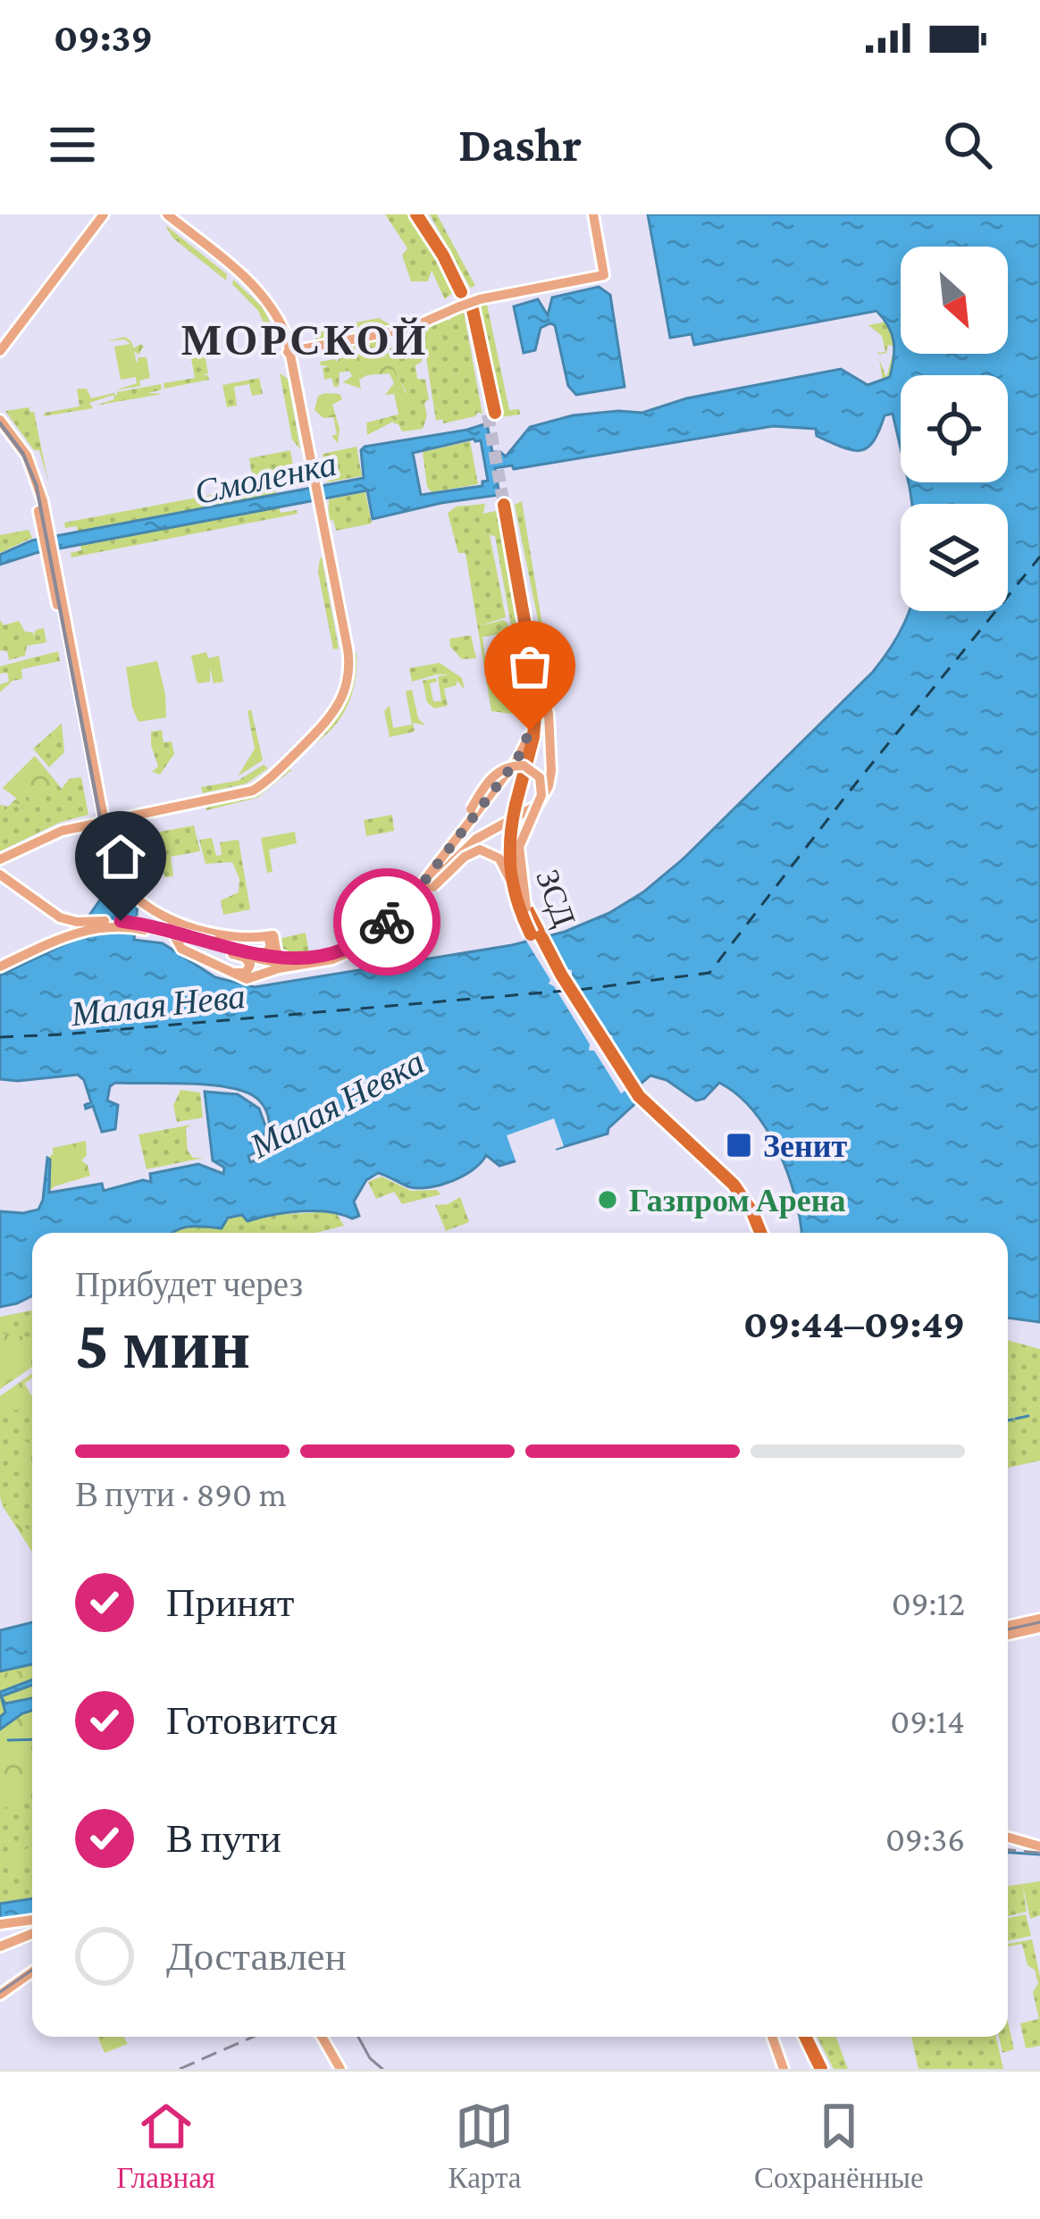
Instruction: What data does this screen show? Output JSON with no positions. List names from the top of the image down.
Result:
{
  "streets": {
    "highway": ["ЗСД"]
  },
  "districts": ["МОРСКОЙ"],
  "water": ["Смоленка", "Малая Нева", "Малая Невка"],
  "places": {
    "transit": ["Зенит"],
    "other": ["Газпром Арена"]
  },
  "north": "bottom right",
  "page": {
    "status": "09:39",
    "header": "Dashr",
    "heading": ["5 мин", "Прибудет через", "09:44–09:49"],
    "bar": "В пути · 890 m",
    "list": [
      ["Принят", "09:12"],
      ["Готовится", "09:14"],
      ["В пути", "09:36"],
      "Доставлен"
    ],
    "tabs": ["Главная", "Карта", "Сохранённые"]
  }
}
